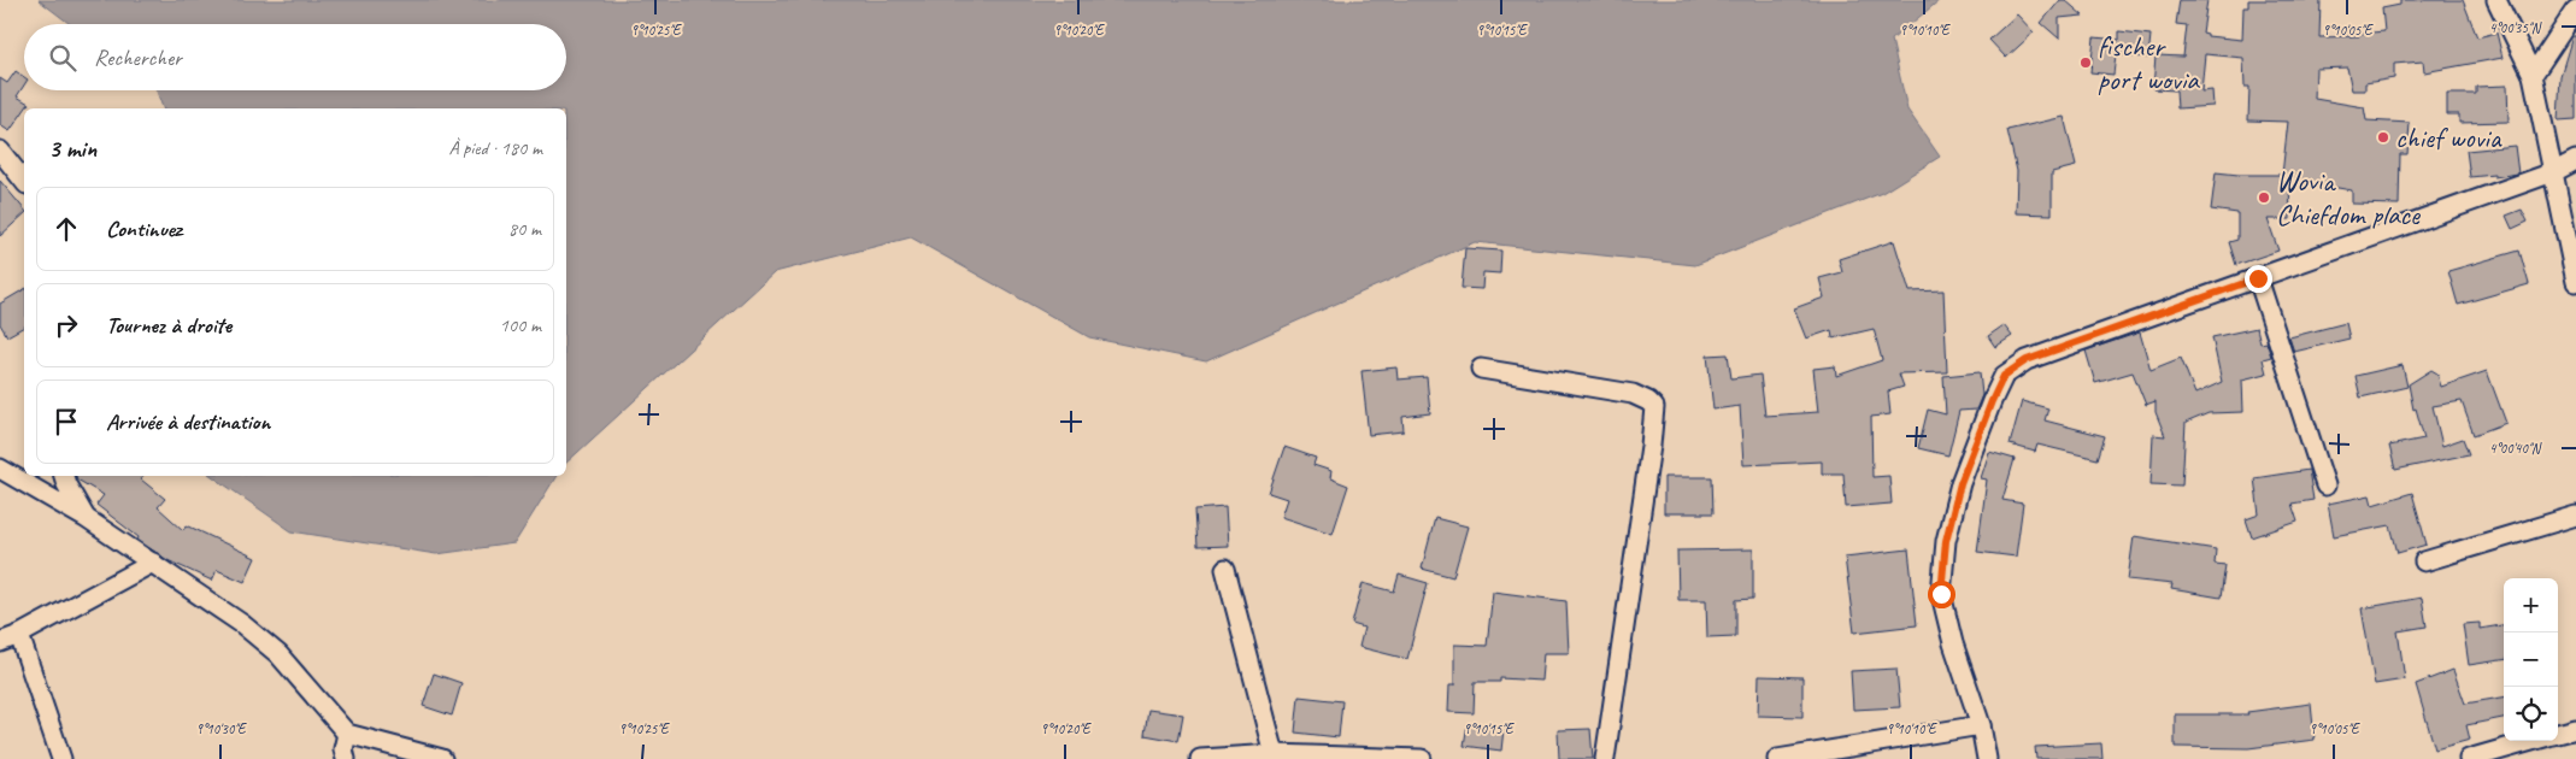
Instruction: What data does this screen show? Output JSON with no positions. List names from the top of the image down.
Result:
{
  "places": ["fischer port wovia", "chief wovia", "Wovia Chiefdom place"],
  "page": {
    "search": "Rechercher",
    "heading": ["3 min", "À pied · 180 m"],
    "list": [
      ["Continuez", "80 m"],
      ["Tournez à droite", "100 m"],
      "Arrivée à destination"
    ],
    "map_buttons": ["+", "−"]
  },
  "coordinates": [
    "4°00'35\"N",
    "9°10'25\"E",
    "9°10'20\"E",
    "9°10'15\"E",
    "9°10'10\"E",
    "9°10'05\"E",
    "4°00'40\"N",
    "9°10'30\"E"
  ]
}
